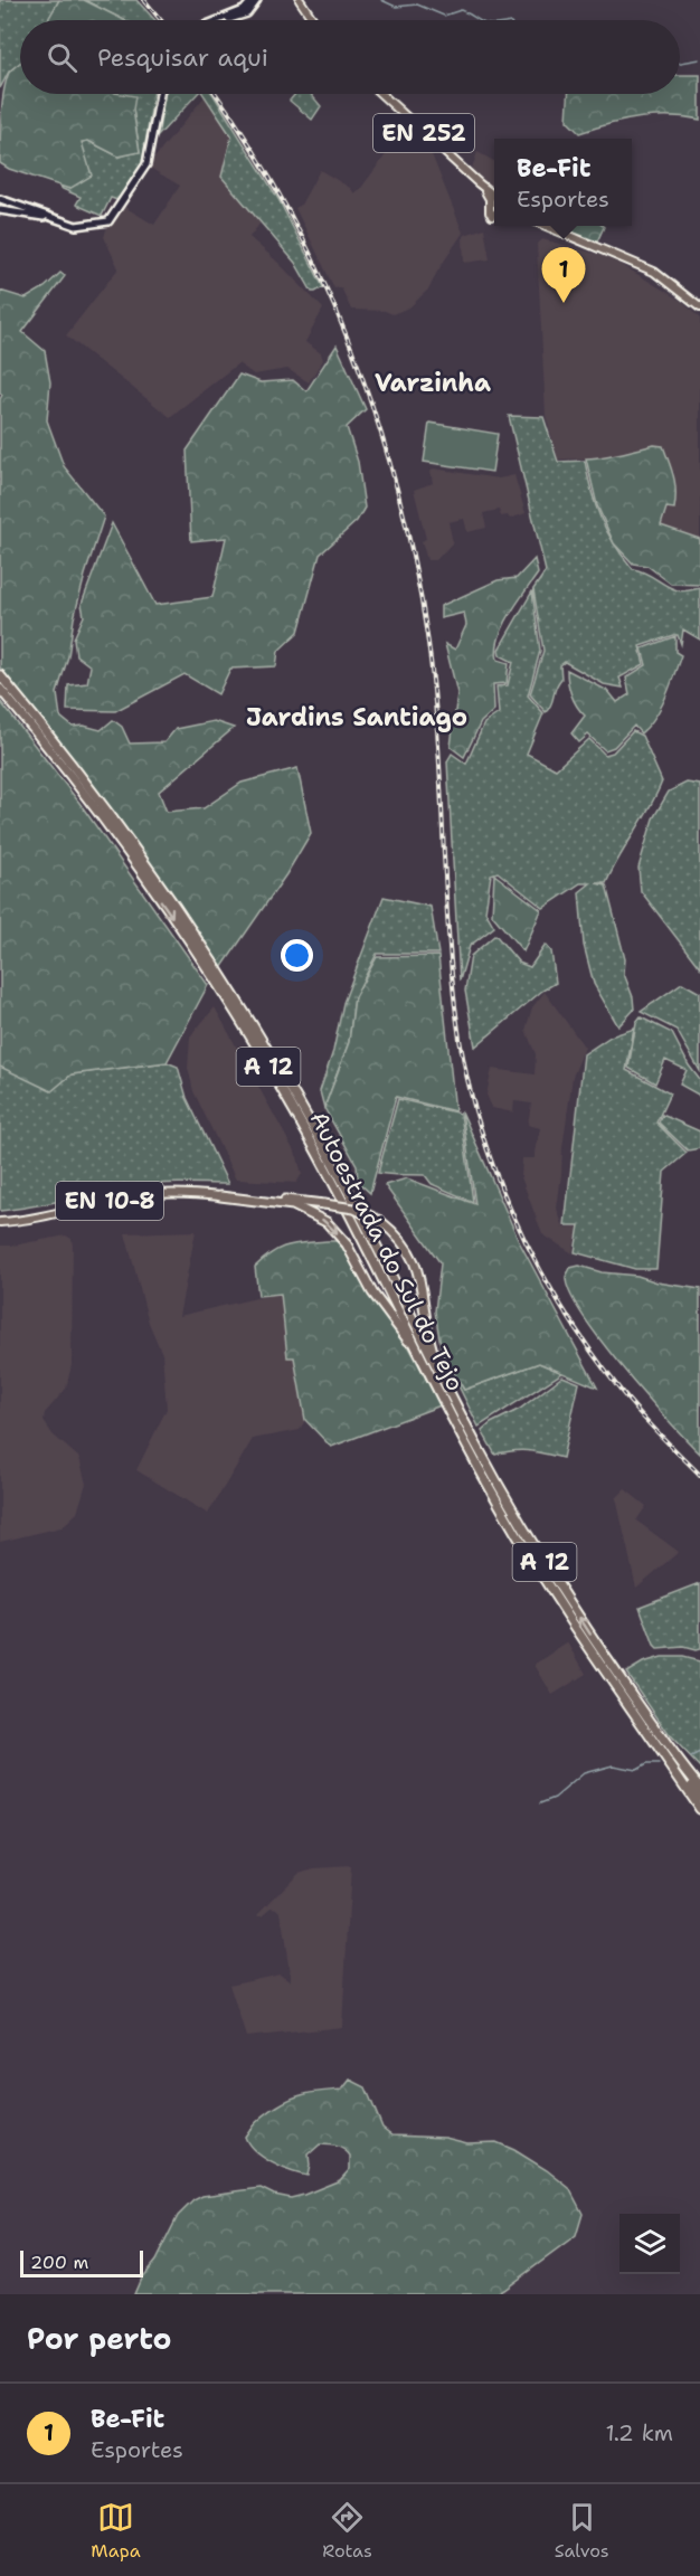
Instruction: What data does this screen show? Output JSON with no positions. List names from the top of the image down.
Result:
{
  "streets": {
    "highway": ["A 12", "Autoestrada do Sul do Tejo"],
    "main road": ["EN 252", "EN 10-8"]
  },
  "districts": ["Varzinha", "Jardins Santiago"],
  "scale_bar": "200 m",
  "page": {
    "search": "Pesquisar aqui",
    "popup": ["Be-Fit", "Esportes"],
    "pins": "1",
    "scale": "200 m",
    "heading": "Por perto",
    "list": [
      {
        "mark": "1",
        "name": "Be-Fit",
        "note": "Esportes",
        "value": "1.2 km"
      }
    ],
    "nav": ["Mapa", "Rotas", "Salvos"]
  }
}
